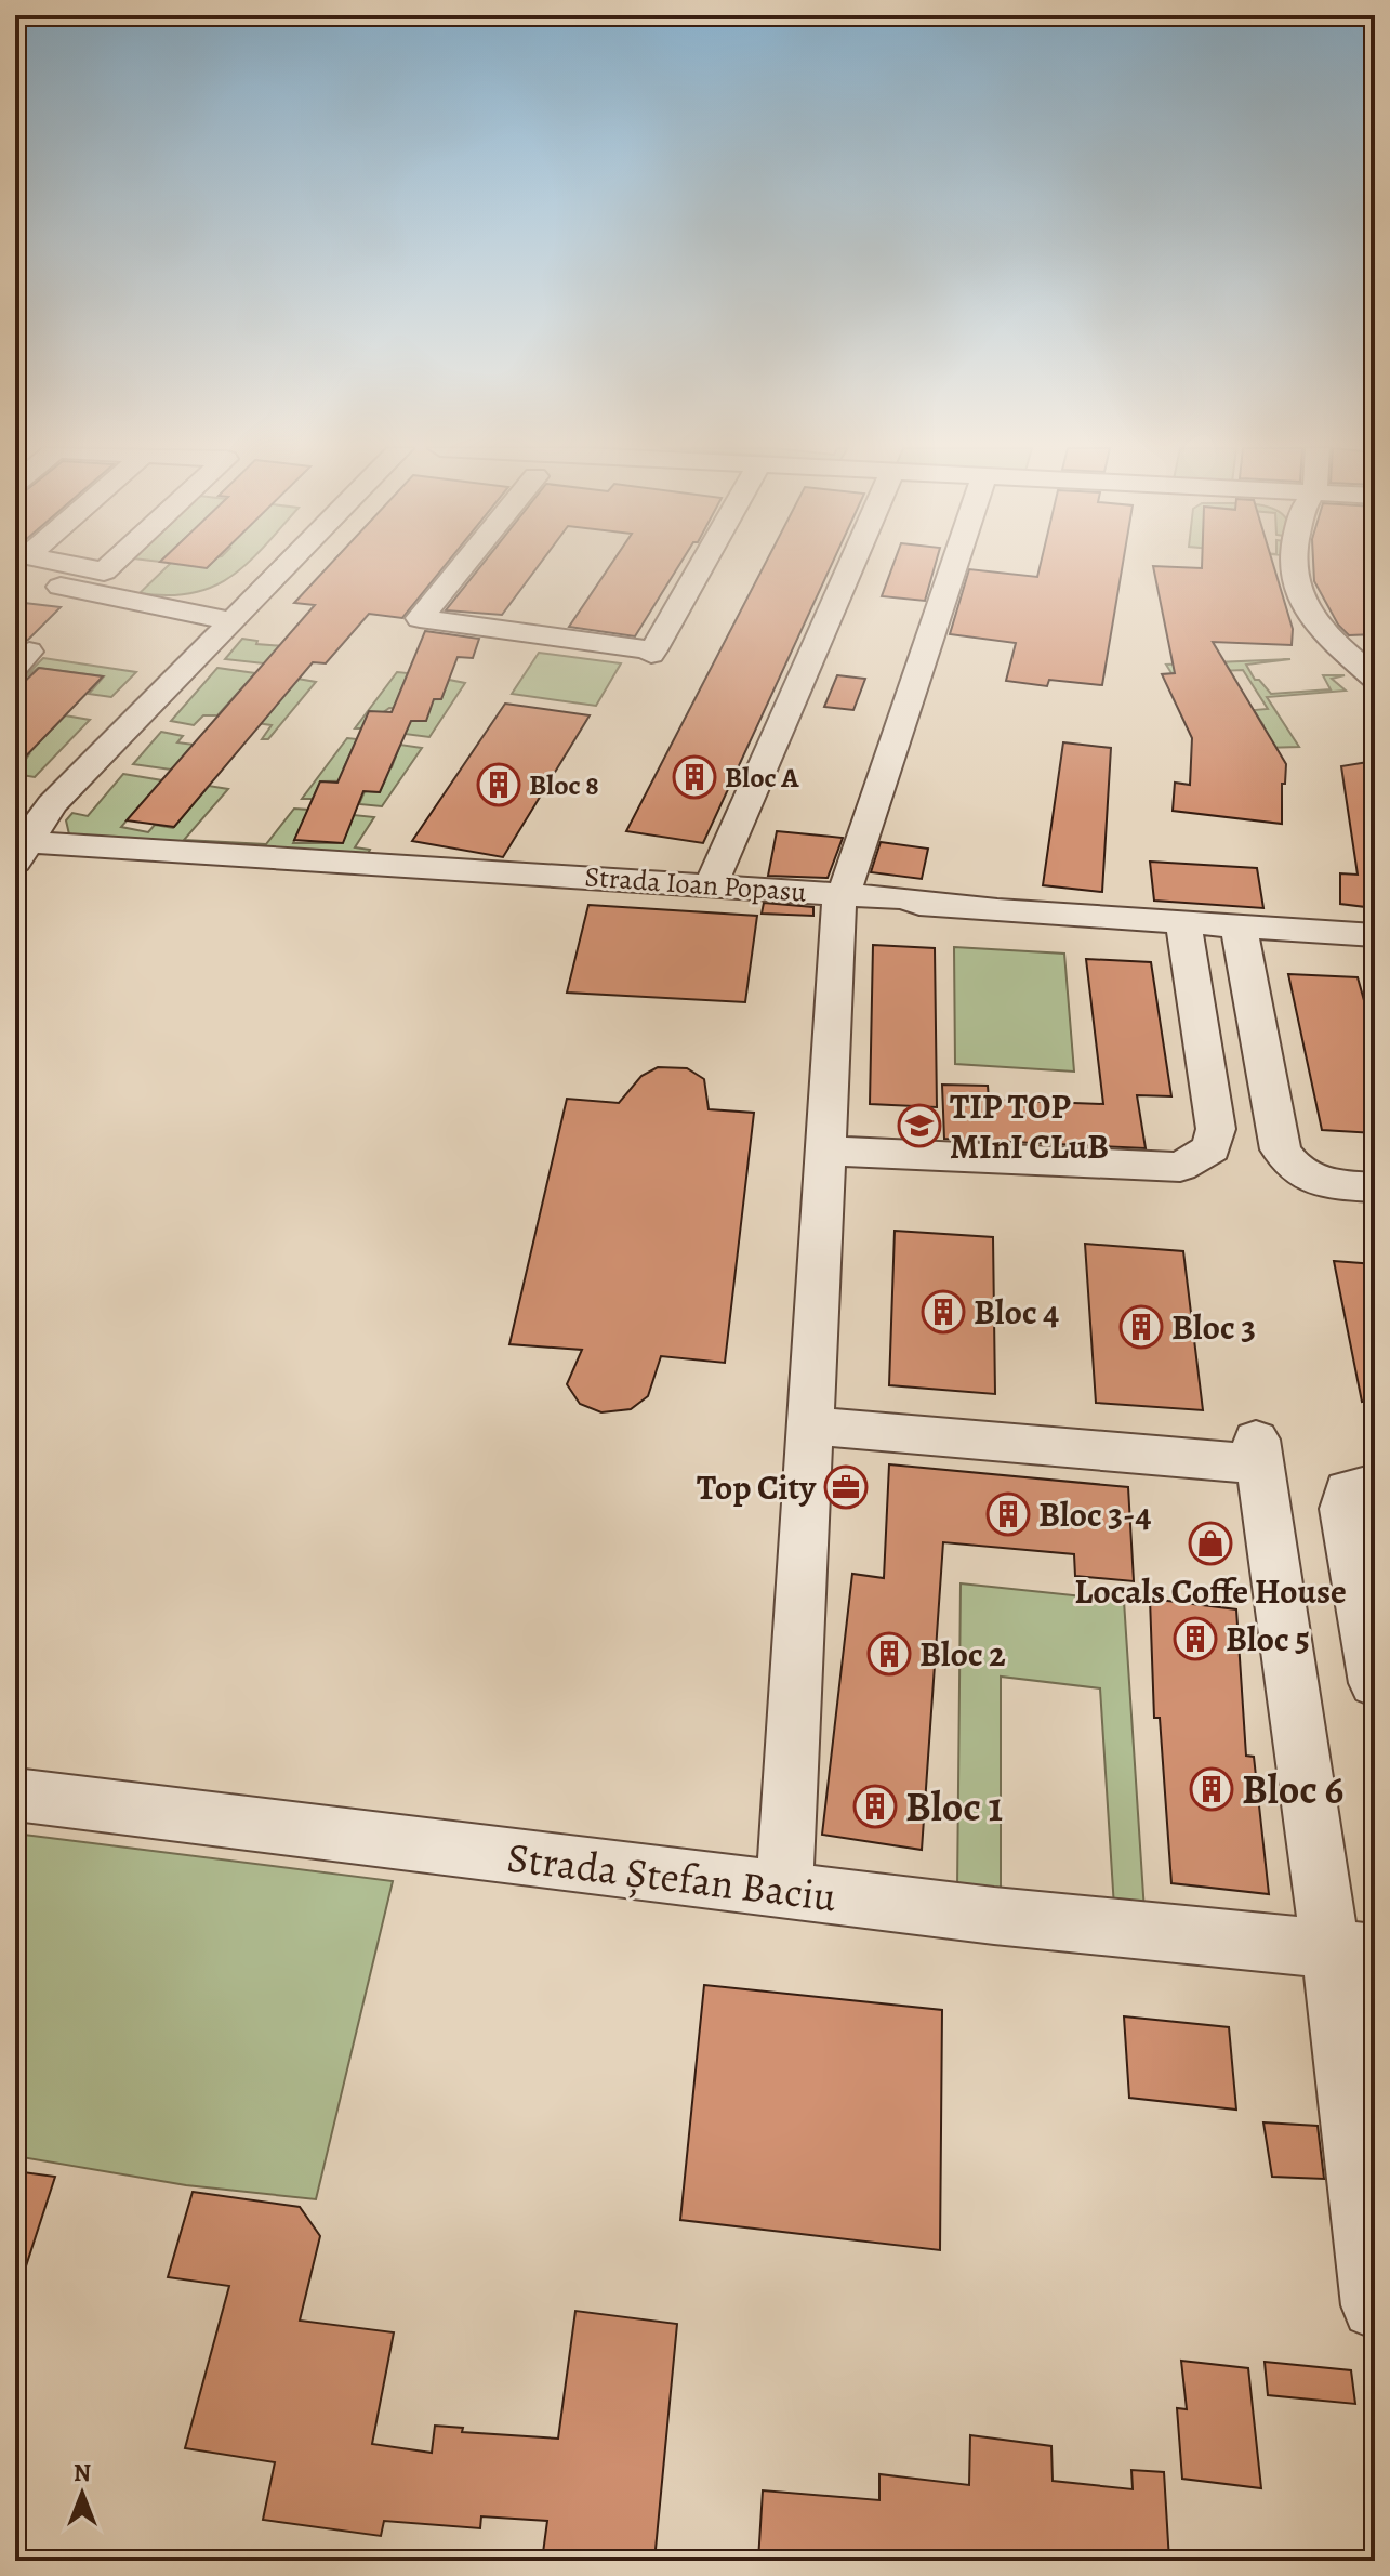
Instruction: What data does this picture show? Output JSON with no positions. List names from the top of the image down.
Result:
{
  "streets": {
    "street": ["Strada Ioan Popasu", "Strada Ștefan Baciu"]
  },
  "places": {
    "building": [
      "Bloc A",
      "Bloc 8",
      "Bloc 4",
      "Bloc 3",
      "Bloc 3-4",
      "Bloc 5",
      "Bloc 2",
      "Bloc 6",
      "Bloc 1"
    ],
    "school or university": ["TIP TOP MInI CLuB"],
    "office": ["Top City"],
    "shop": ["Locals Coffe House"]
  },
  "north": "top"
}
